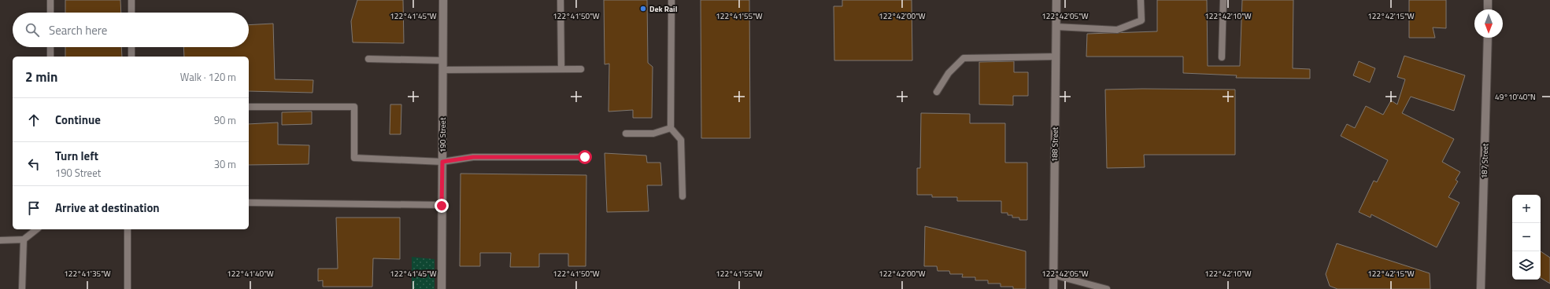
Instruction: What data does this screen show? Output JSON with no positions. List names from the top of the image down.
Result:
{
  "streets": {
    "street": ["190 Street", "188 Street", "187 Street"]
  },
  "places": ["Dek Rail"],
  "north": "bottom",
  "page": {
    "search": "Search here",
    "heading": ["2 min", "Walk · 120 m"],
    "list": [
      ["Continue", "90 m"],
      ["Turn left", "190 Street", "30 m"],
      "Arrive at destination"
    ],
    "map_buttons": ["+", "−"]
  },
  "coordinates": [
    "122°41'45\"W",
    "122°41'50\"W",
    "122°41'55\"W",
    "122°42'00\"W",
    "122°42'05\"W",
    "122°42'10\"W",
    "122°42'15\"W",
    "49°10'40\"N",
    "122°41'35\"W",
    "122°41'40\"W"
  ]
}
